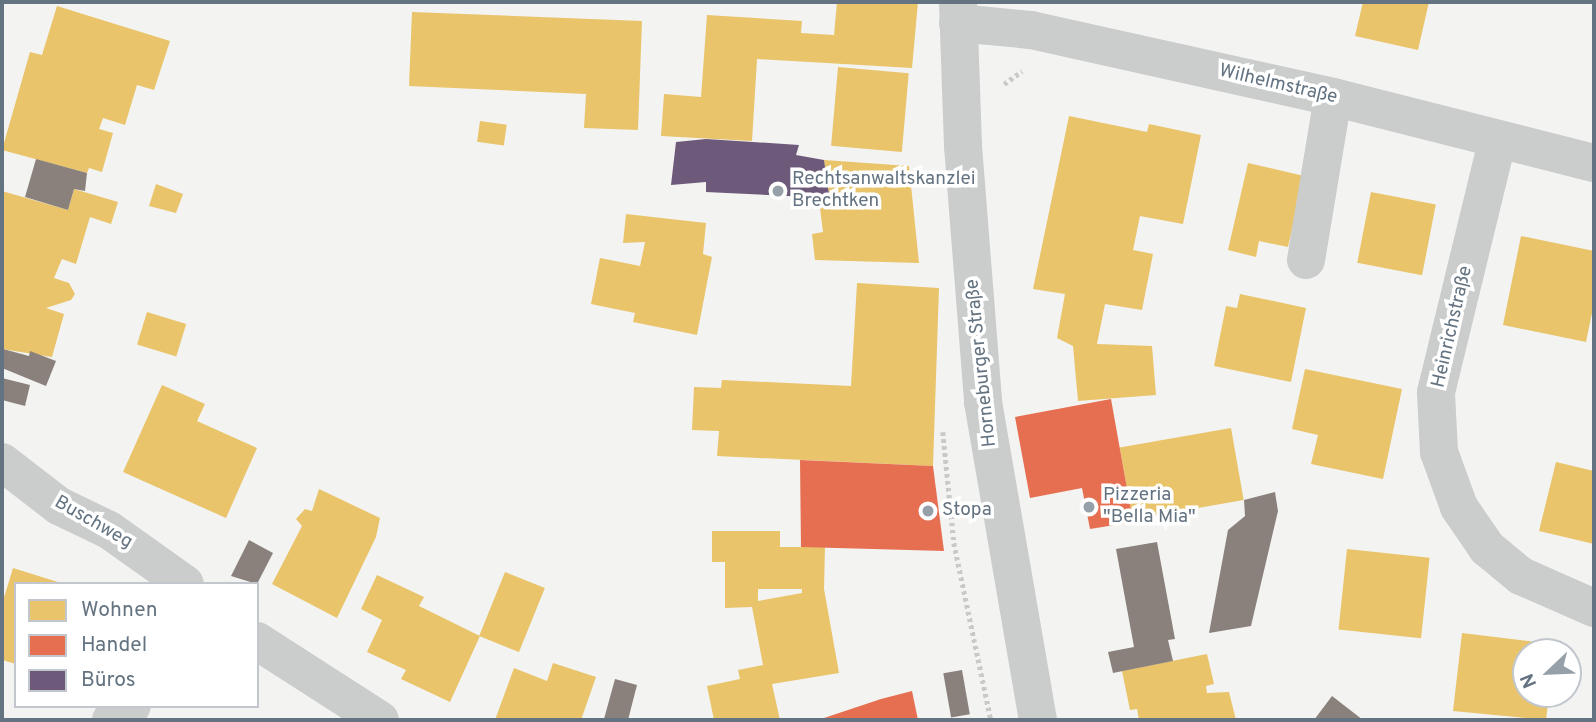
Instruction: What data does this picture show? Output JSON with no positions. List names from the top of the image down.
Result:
{
  "streets": {
    "street": [
      "Wilhelmstraße",
      "Heinrichstraße",
      "Horneburger Straße",
      "Buschweg"
    ]
  },
  "crossings": [
    ["Wilhelmstraße", "Heinrichstraße"],
    ["Wilhelmstraße", "Horneburger Straße"]
  ],
  "places": ["Rechtsanwaltskanzlei Brechtken", "Pizzeria \"Bella Mia\"", "Stopa"],
  "legend": ["Wohnen", "Handel", "Büros"],
  "north": "bottom left"
}
